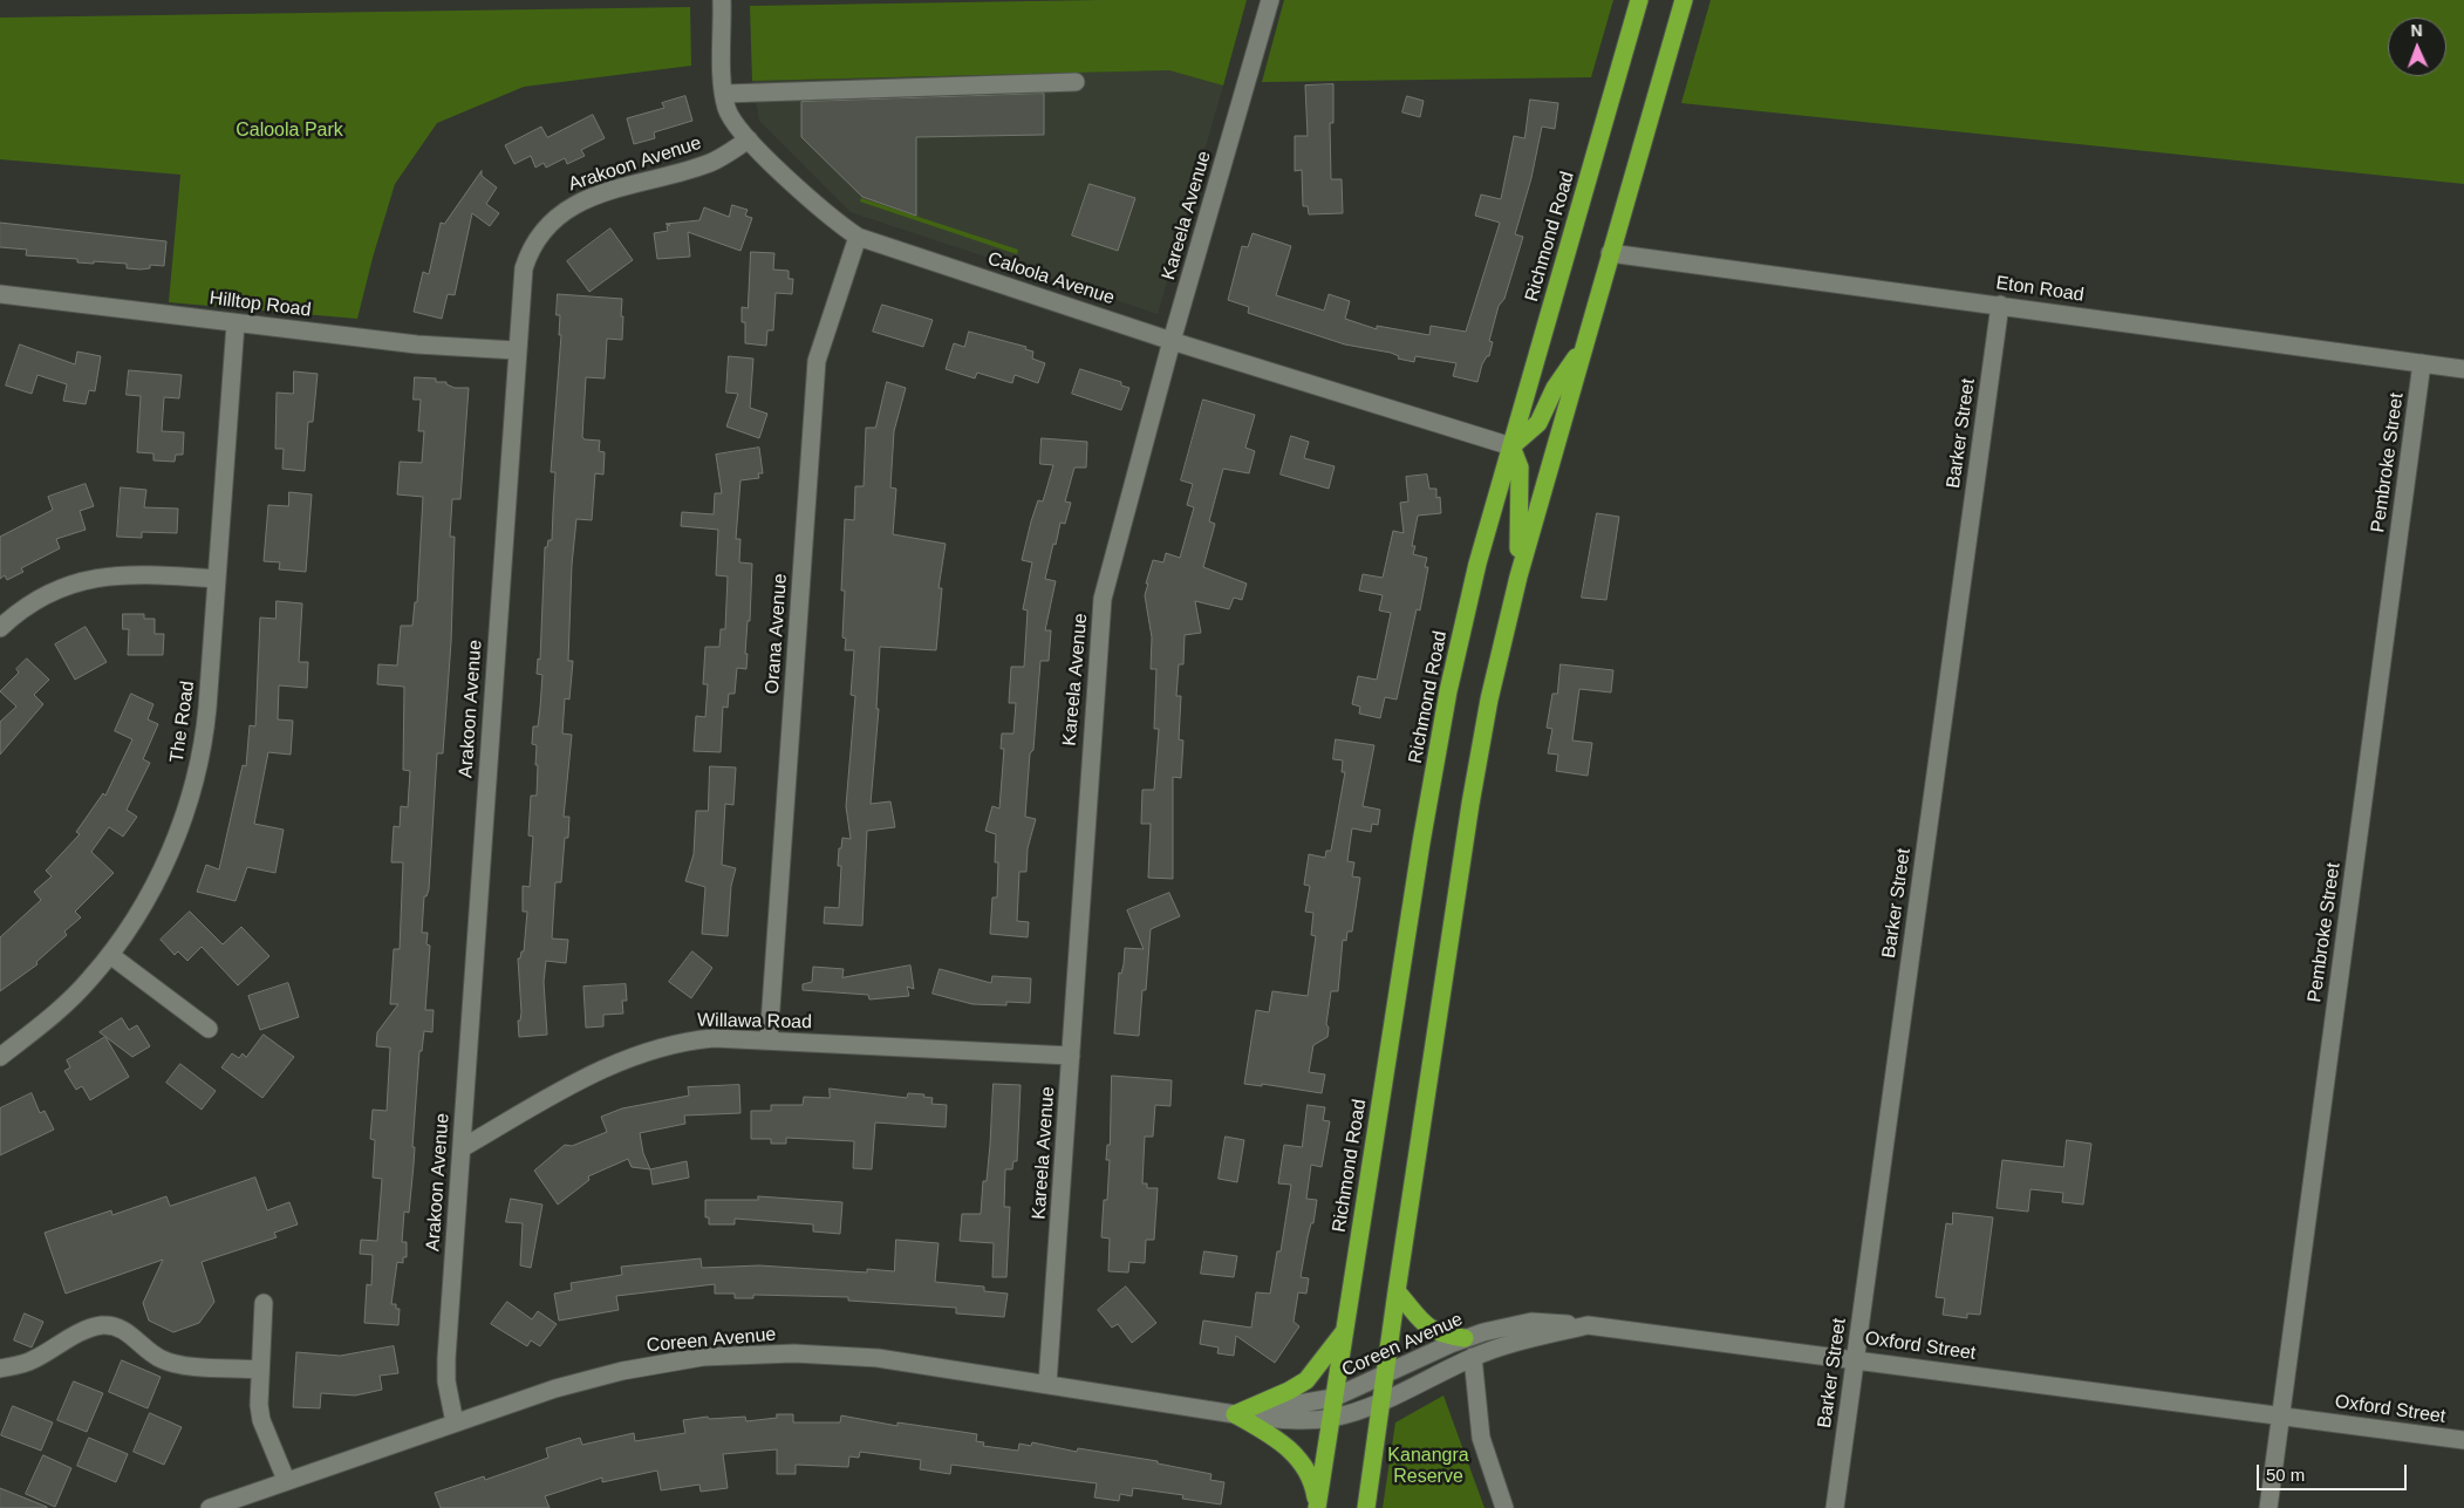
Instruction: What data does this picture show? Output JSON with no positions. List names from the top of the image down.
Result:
{
  "streets": {
    "highway": ["Richmond Road"],
    "street": [
      "Arakoon Avenue",
      "Kareela Avenue",
      "Caloola Avenue",
      "Eton Road",
      "Hilltop Road",
      "Barker Street",
      "Pembroke Street",
      "Orana Avenue",
      "The Road",
      "Willawa Road",
      "Coreen Avenue",
      "Oxford Street"
    ]
  },
  "crossings": [
    ["Arakoon Avenue", "Caloola Avenue"],
    ["Arakoon Avenue", "Hilltop Road"],
    ["Arakoon Avenue", "Willawa Road"],
    ["Arakoon Avenue", "Coreen Avenue"],
    ["Kareela Avenue", "Caloola Avenue"],
    ["Kareela Avenue", "Willawa Road"],
    ["Kareela Avenue", "Coreen Avenue"],
    ["Richmond Road", "Caloola Avenue"],
    ["Richmond Road", "Coreen Avenue"],
    ["Caloola Avenue", "Orana Avenue"],
    ["Eton Road", "Barker Street"],
    ["Eton Road", "Pembroke Street"],
    ["Hilltop Road", "The Road"],
    ["Barker Street", "Oxford Street"],
    ["Pembroke Street", "Oxford Street"],
    ["Orana Avenue", "Willawa Road"],
    ["Coreen Avenue", "Oxford Street"]
  ],
  "parks": ["Caloola Park", "Kanangra Reserve"],
  "scale_bar": "50 m",
  "north": "top"
}
